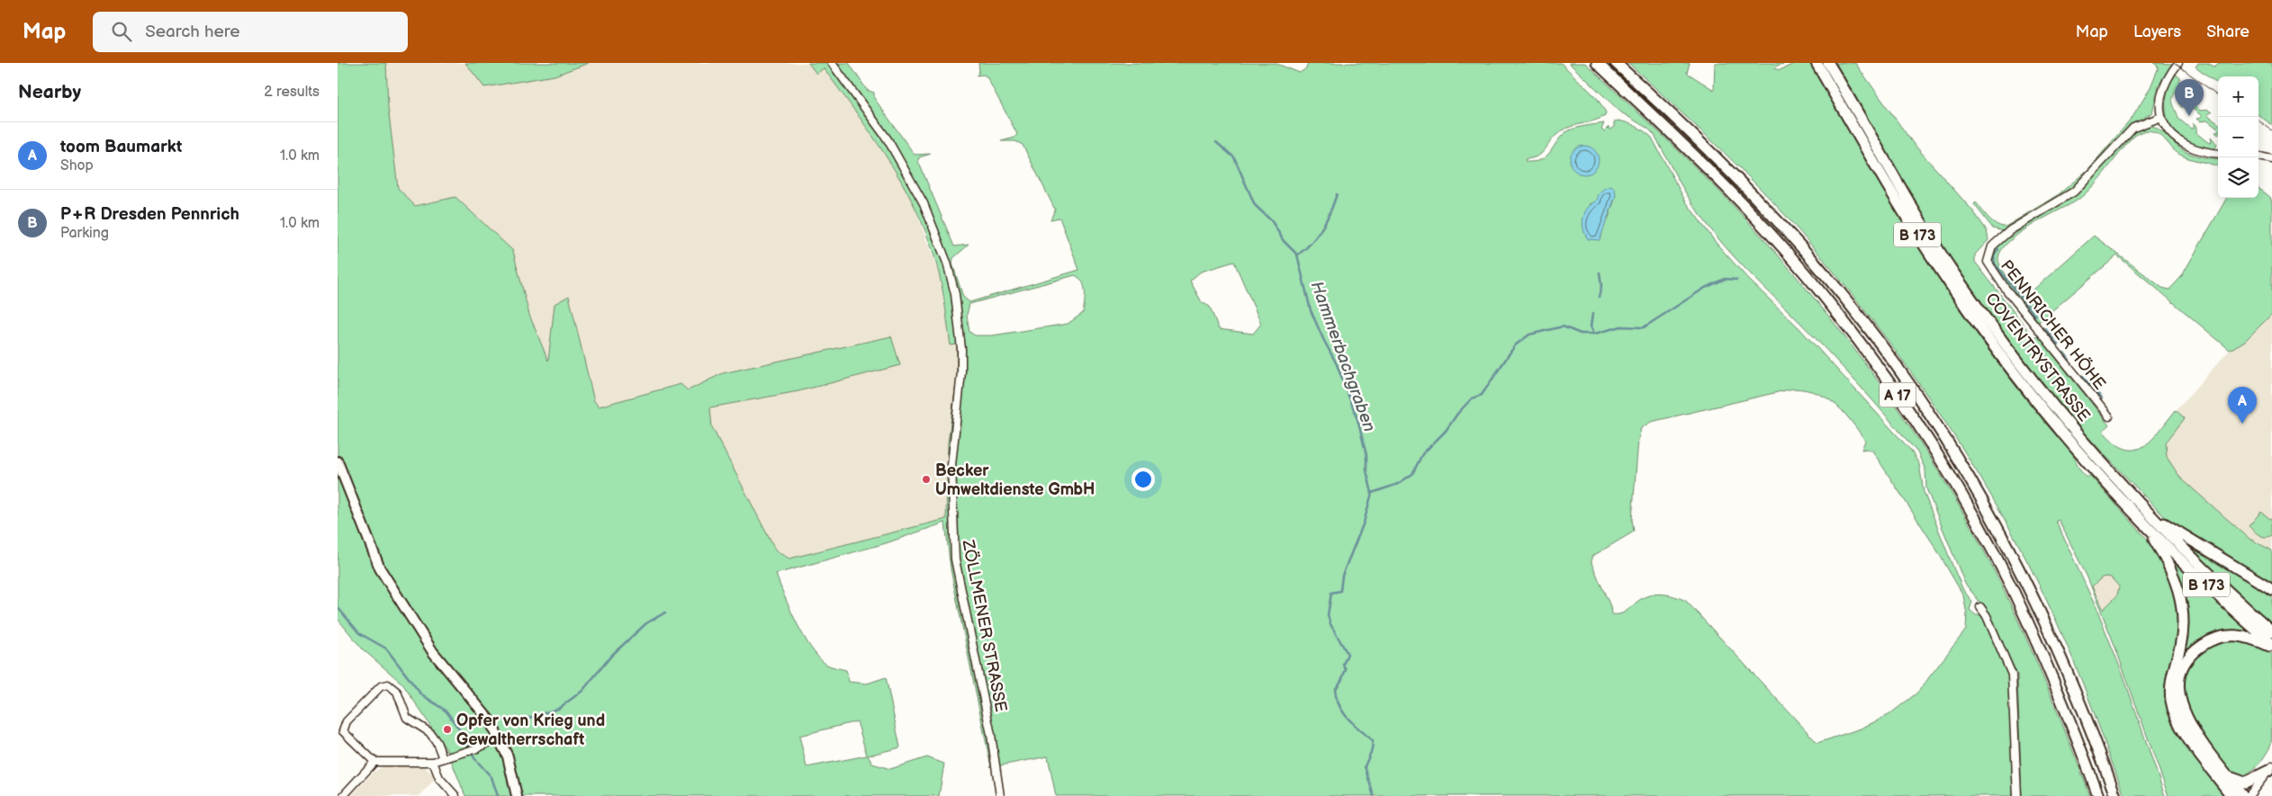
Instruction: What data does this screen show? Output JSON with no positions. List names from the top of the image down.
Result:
{
  "streets": {
    "highway": ["B 173", "COVENTRYSTRASSE", "A 17"],
    "street": ["PENNRICHER HÖHE", "ZÖLLMENER STRASSE"]
  },
  "water": ["Hammerbachgraben"],
  "places": ["Becker Umweltdienste GmbH", "Opfer von Krieg und Gewaltherrschaft"],
  "page": {
    "header": "Map",
    "search": "Search here",
    "nav": ["Map", "Layers", "Share"],
    "heading": ["Nearby", "2 results"],
    "map_buttons": ["+", "−"],
    "pins": ["B", "A"],
    "list": [
      {
        "mark": "A",
        "name": "toom Baumarkt",
        "note": "Shop",
        "value": "1.0 km"
      },
      {
        "mark": "B",
        "name": "P+R Dresden Pennrich",
        "note": "Parking",
        "value": "1.0 km"
      }
    ]
  }
}
